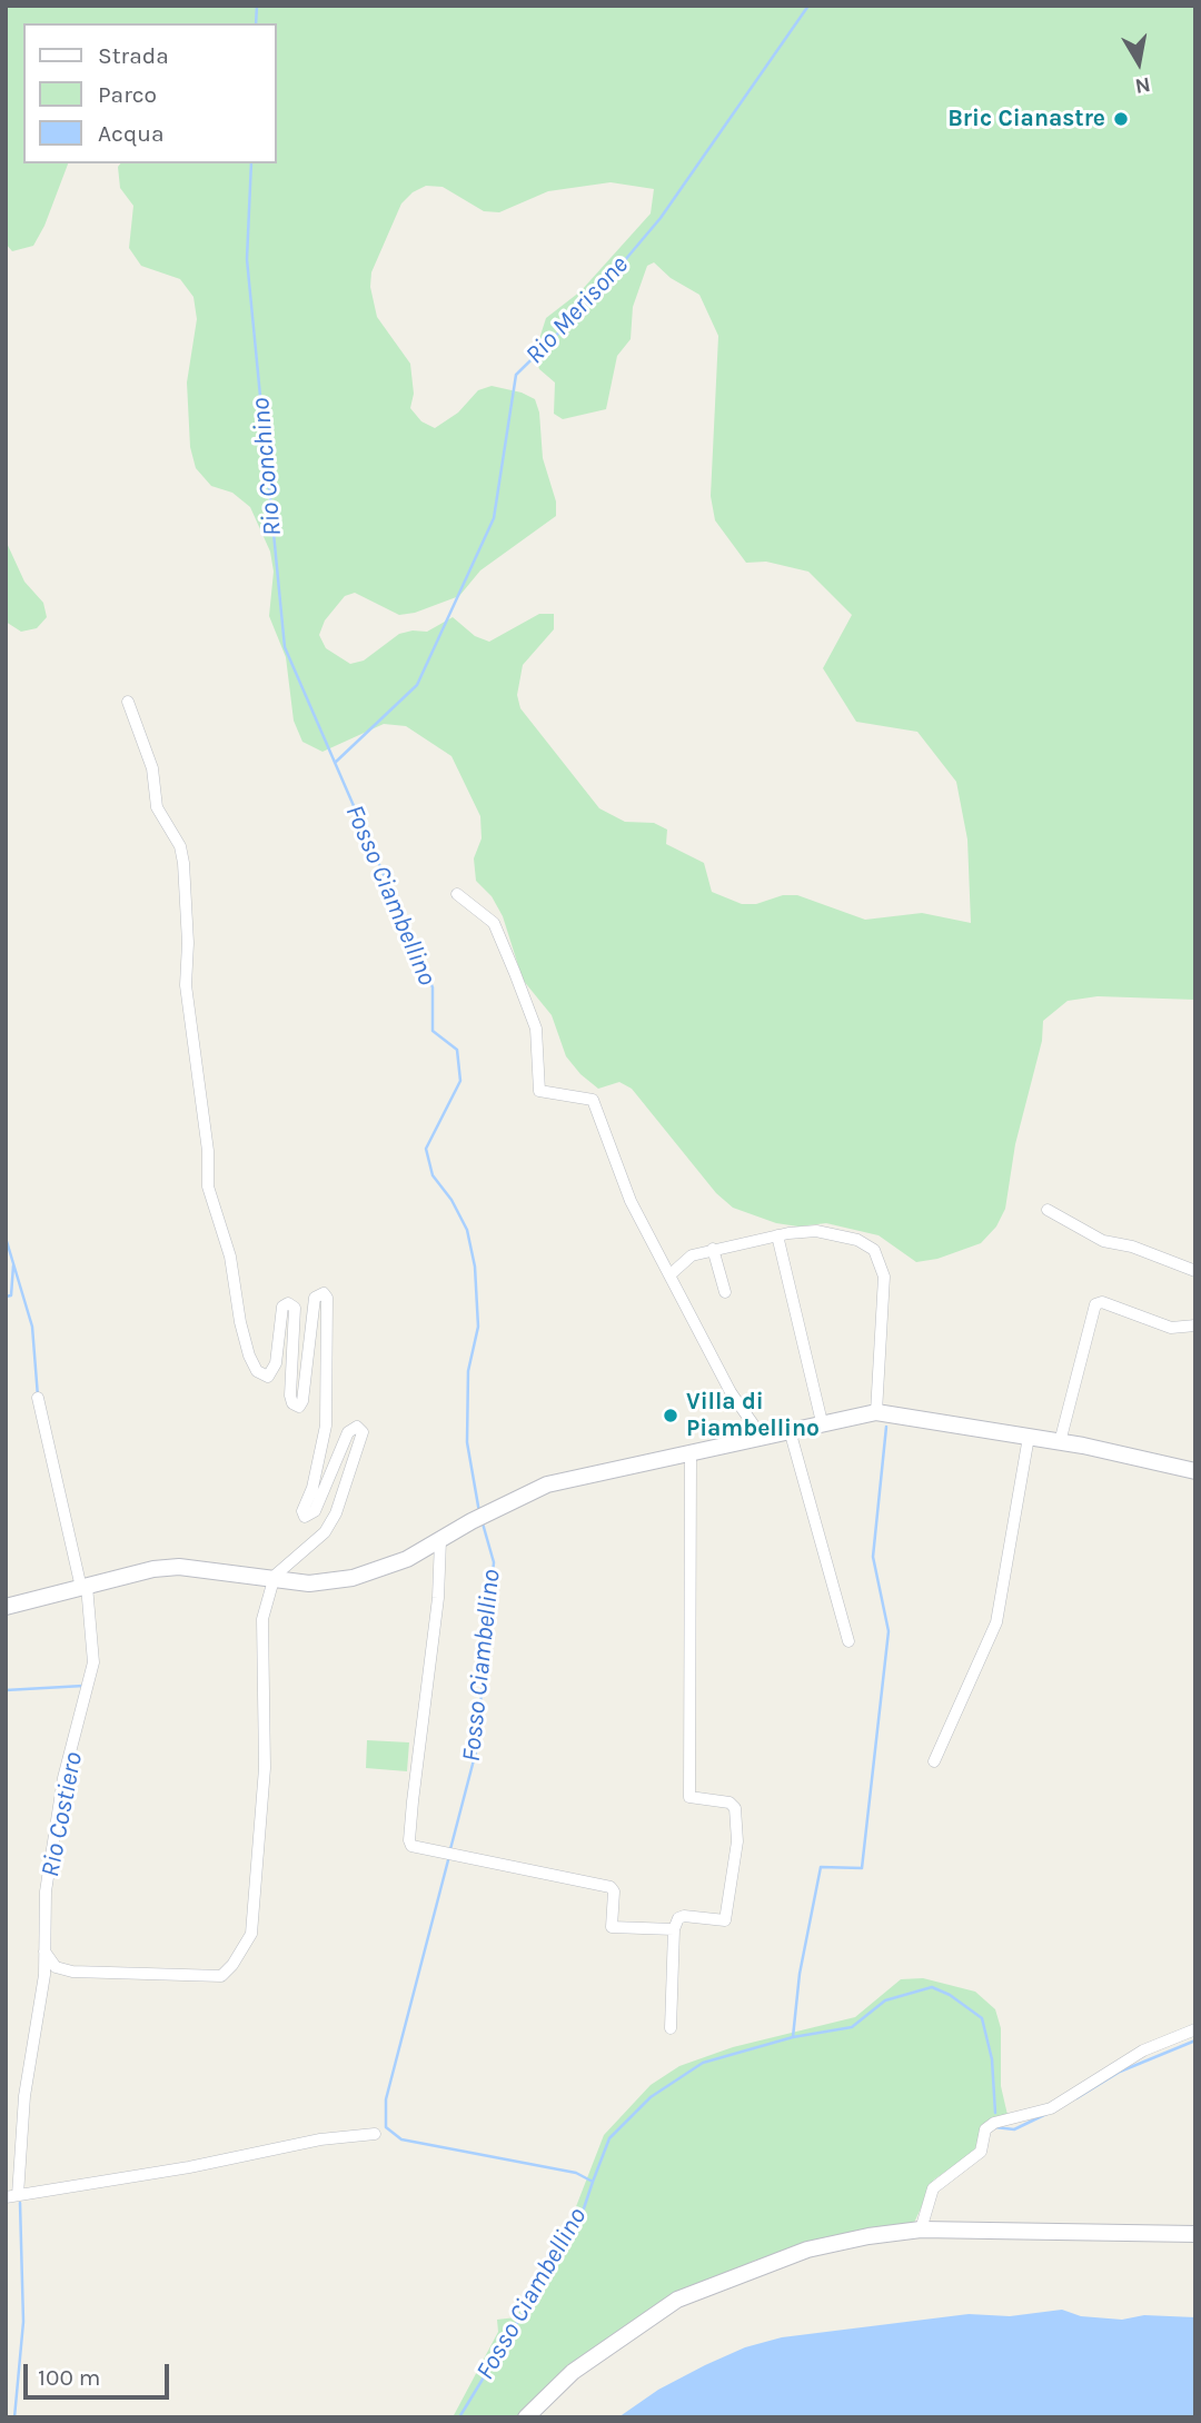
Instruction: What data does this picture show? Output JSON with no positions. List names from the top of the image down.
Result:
{
  "water": [
    "Rio Merisone",
    "Rio Conchino",
    "Fosso Ciambellino",
    "Rio Costiero"
  ],
  "places": ["Bric Cianastre", "Villa di Piambellino"],
  "legend": ["Strada", "Parco", "Acqua"],
  "scale_bar": "100 m",
  "north": "bottom"
}
